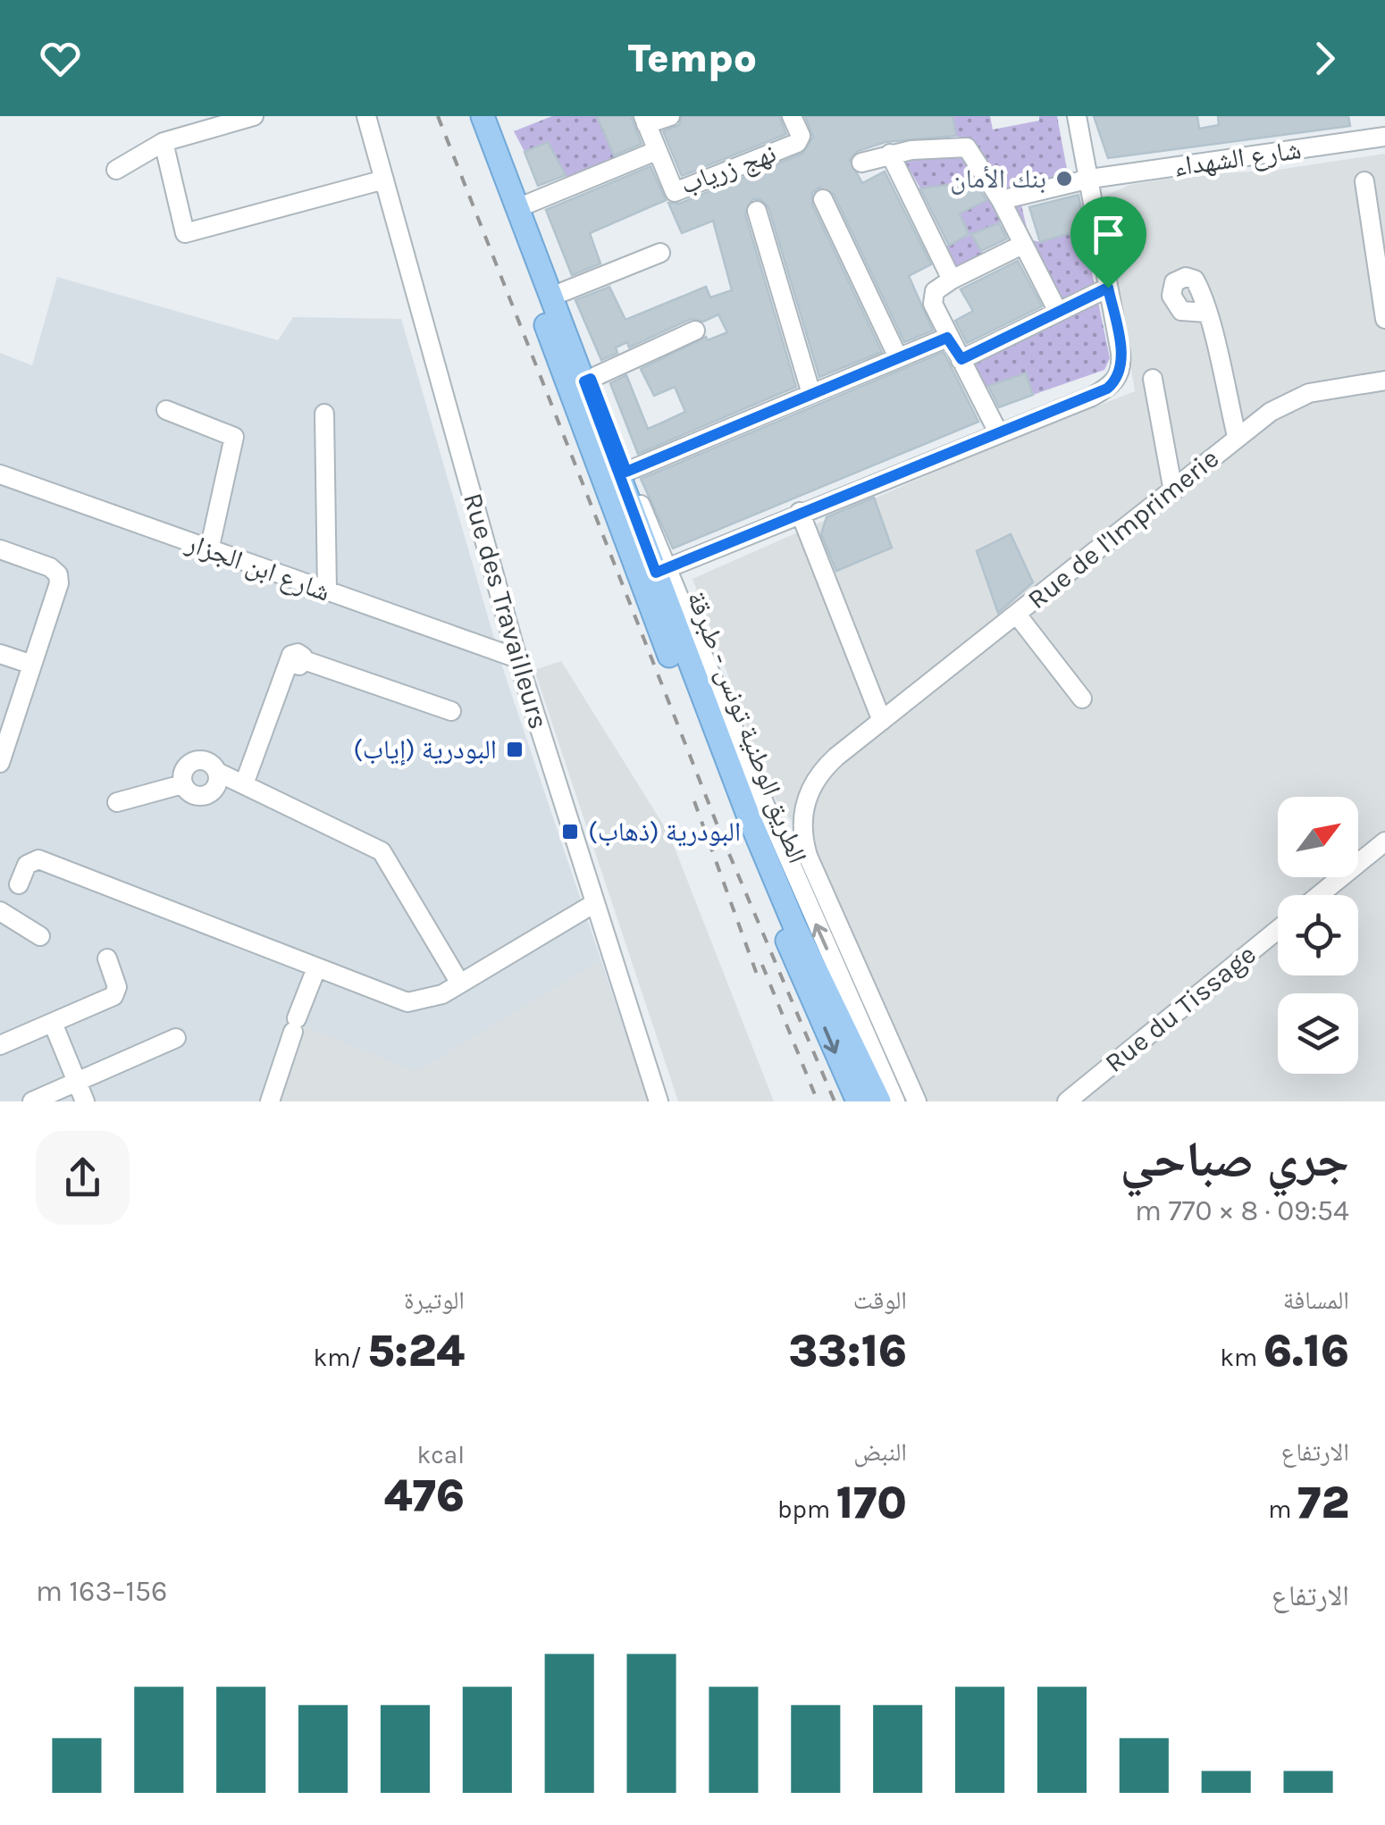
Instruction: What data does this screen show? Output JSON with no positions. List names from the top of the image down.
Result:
{
  "streets": {
    "main road": ["الطريق الوطنية تونس - طبرقة"],
    "street": [
      "شارع الشهداء",
      "نهج زرياب",
      "Rue de l'Imprimerie",
      "شارع ابن الجزار",
      "Rue des Travailleurs",
      "Rue du Tissage"
    ]
  },
  "crossings": [
    ["شارع ابن الجزار", "Rue des Travailleurs"]
  ],
  "places": {
    "other": ["بنك الأمان"],
    "transit": ["البودرية (إياب)", "البودرية (ذهاب)"]
  },
  "north": "top right",
  "page": {
    "header": "Tempo",
    "heading": ["جري صباحي", "09:54 · 8 × 770 m"],
    "stats": [
      ["المسافة", "6.16 km"],
      ["الوقت", "33:16"],
      ["الوتيرة", "5:24 /km"],
      ["الارتفاع", "72 m"],
      ["النبض", "170 bpm"],
      ["kcal", "476"]
    ],
    "chart": ["الارتفاع", "156–163 m"]
  }
}
